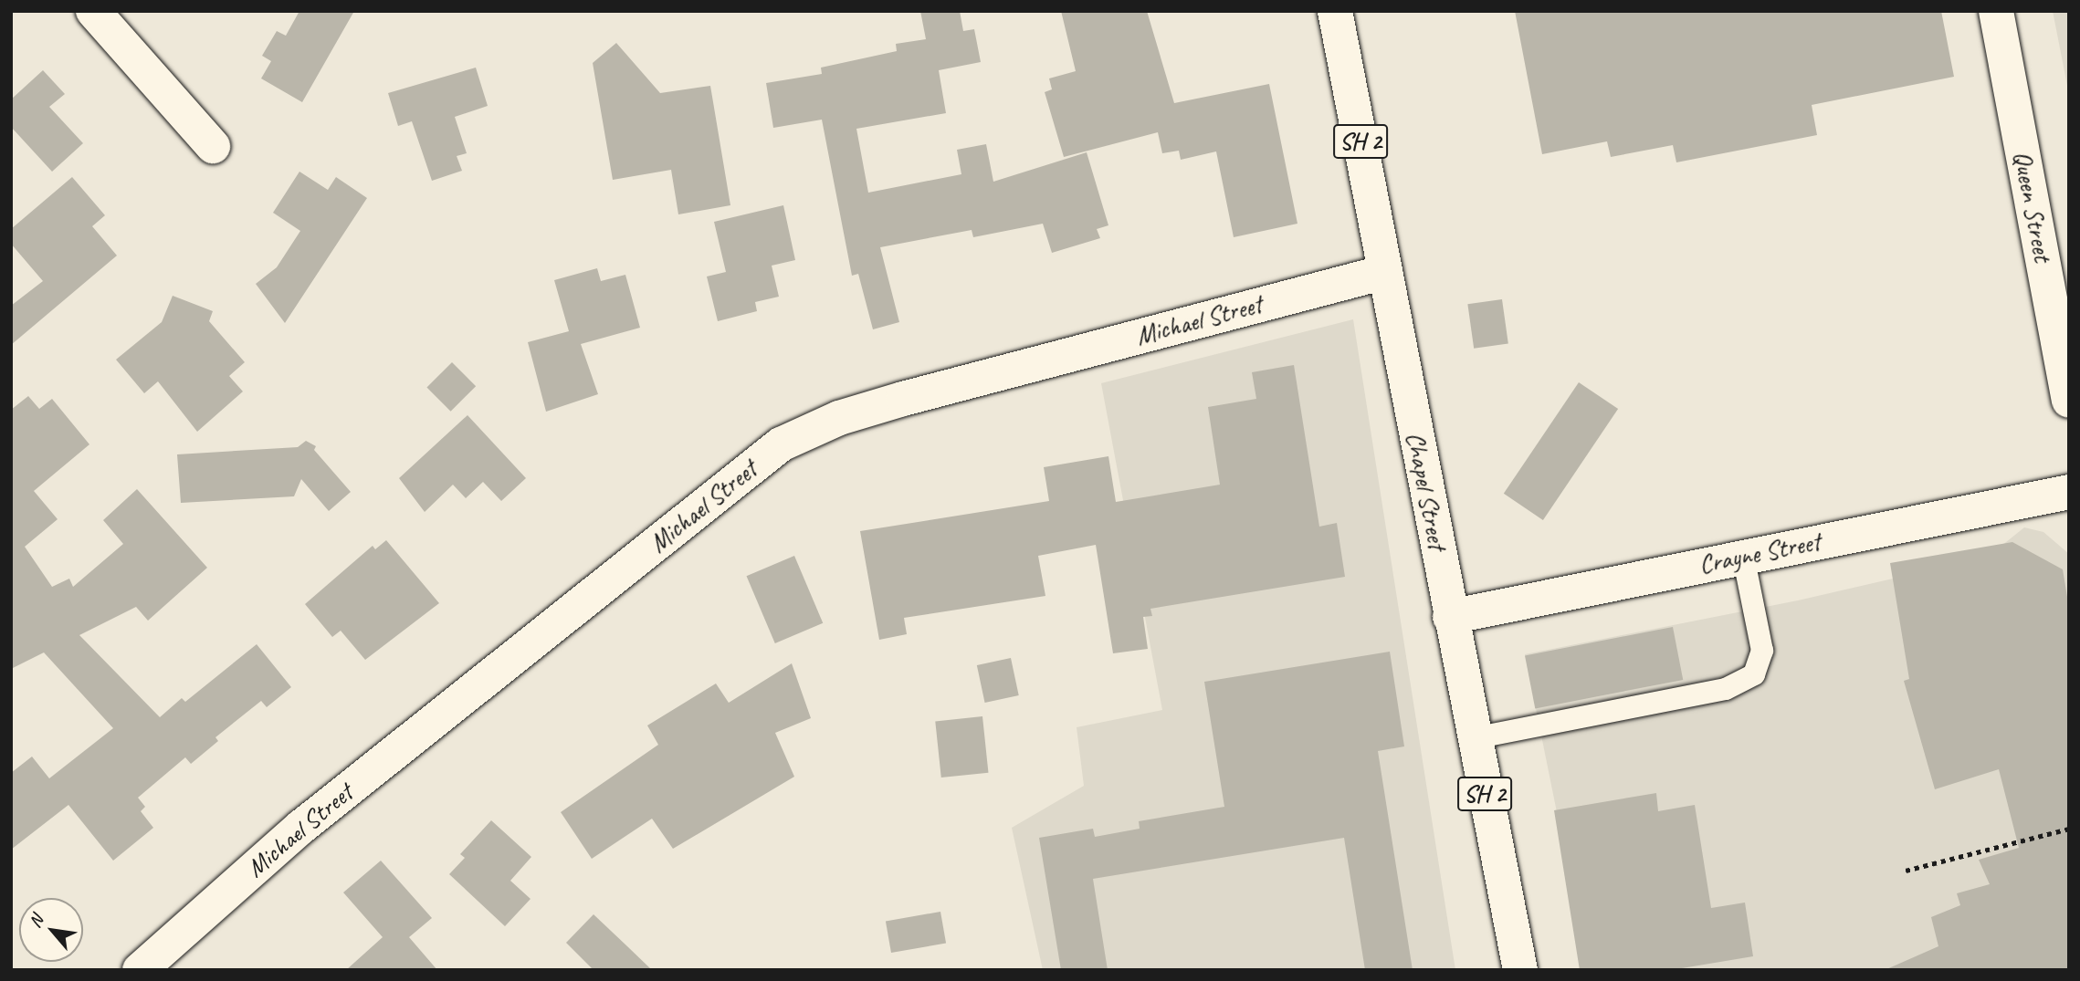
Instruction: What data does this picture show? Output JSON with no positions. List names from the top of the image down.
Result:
{
  "streets": {
    "main road": [
      "SH 2",
      "Queen Street",
      "Michael Street",
      "Chapel Street",
      "Crayne Street"
    ]
  },
  "crossings": [
    ["Michael Street", "Chapel Street"],
    ["Chapel Street", "Crayne Street"]
  ],
  "north": "top left"
}
